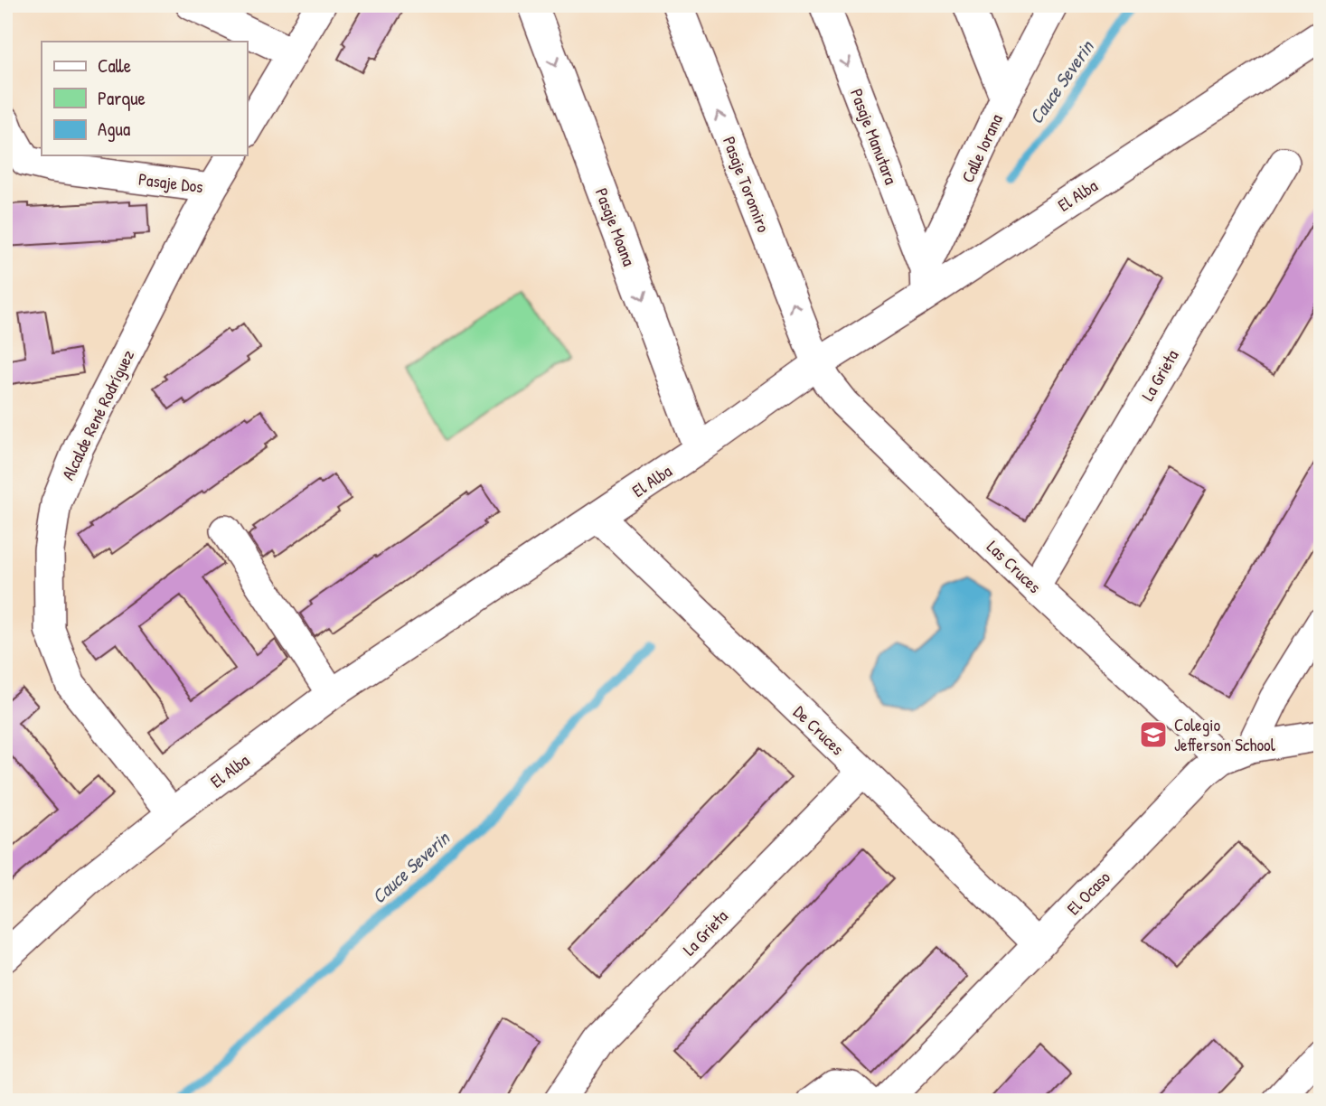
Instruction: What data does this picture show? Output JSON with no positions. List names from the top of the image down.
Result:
{
  "streets": {
    "street": [
      "Pasaje Manutara",
      "Calle Iorana",
      "Pasaje Dos",
      "Pasaje Toromiro",
      "El Alba",
      "Pasaje Moana",
      "La Grieta",
      "Alcalde René Rodríguez",
      "Las Cruces",
      "De Cruces",
      "El Ocaso"
    ]
  },
  "crossings": [
    ["Pasaje Manutara", "Calle Iorana"],
    ["Pasaje Manutara", "El Alba"],
    ["Calle Iorana", "El Alba"],
    ["Pasaje Dos", "Alcalde René Rodríguez"],
    ["Pasaje Toromiro", "El Alba"],
    ["Pasaje Toromiro", "Las Cruces"],
    ["El Alba", "Pasaje Moana"],
    ["El Alba", "Alcalde René Rodríguez"],
    ["El Alba", "Las Cruces"],
    ["El Alba", "De Cruces"],
    ["La Grieta", "Las Cruces"],
    ["La Grieta", "De Cruces"],
    ["Las Cruces", "El Ocaso"],
    ["De Cruces", "El Ocaso"]
  ],
  "one_way": ["Pasaje Toromiro", "Pasaje Moana"],
  "water": ["Cauce Severin"],
  "places": {
    "school or university": ["Colegio Jefferson School"]
  },
  "legend": ["Calle", "Parque", "Agua"]
}
